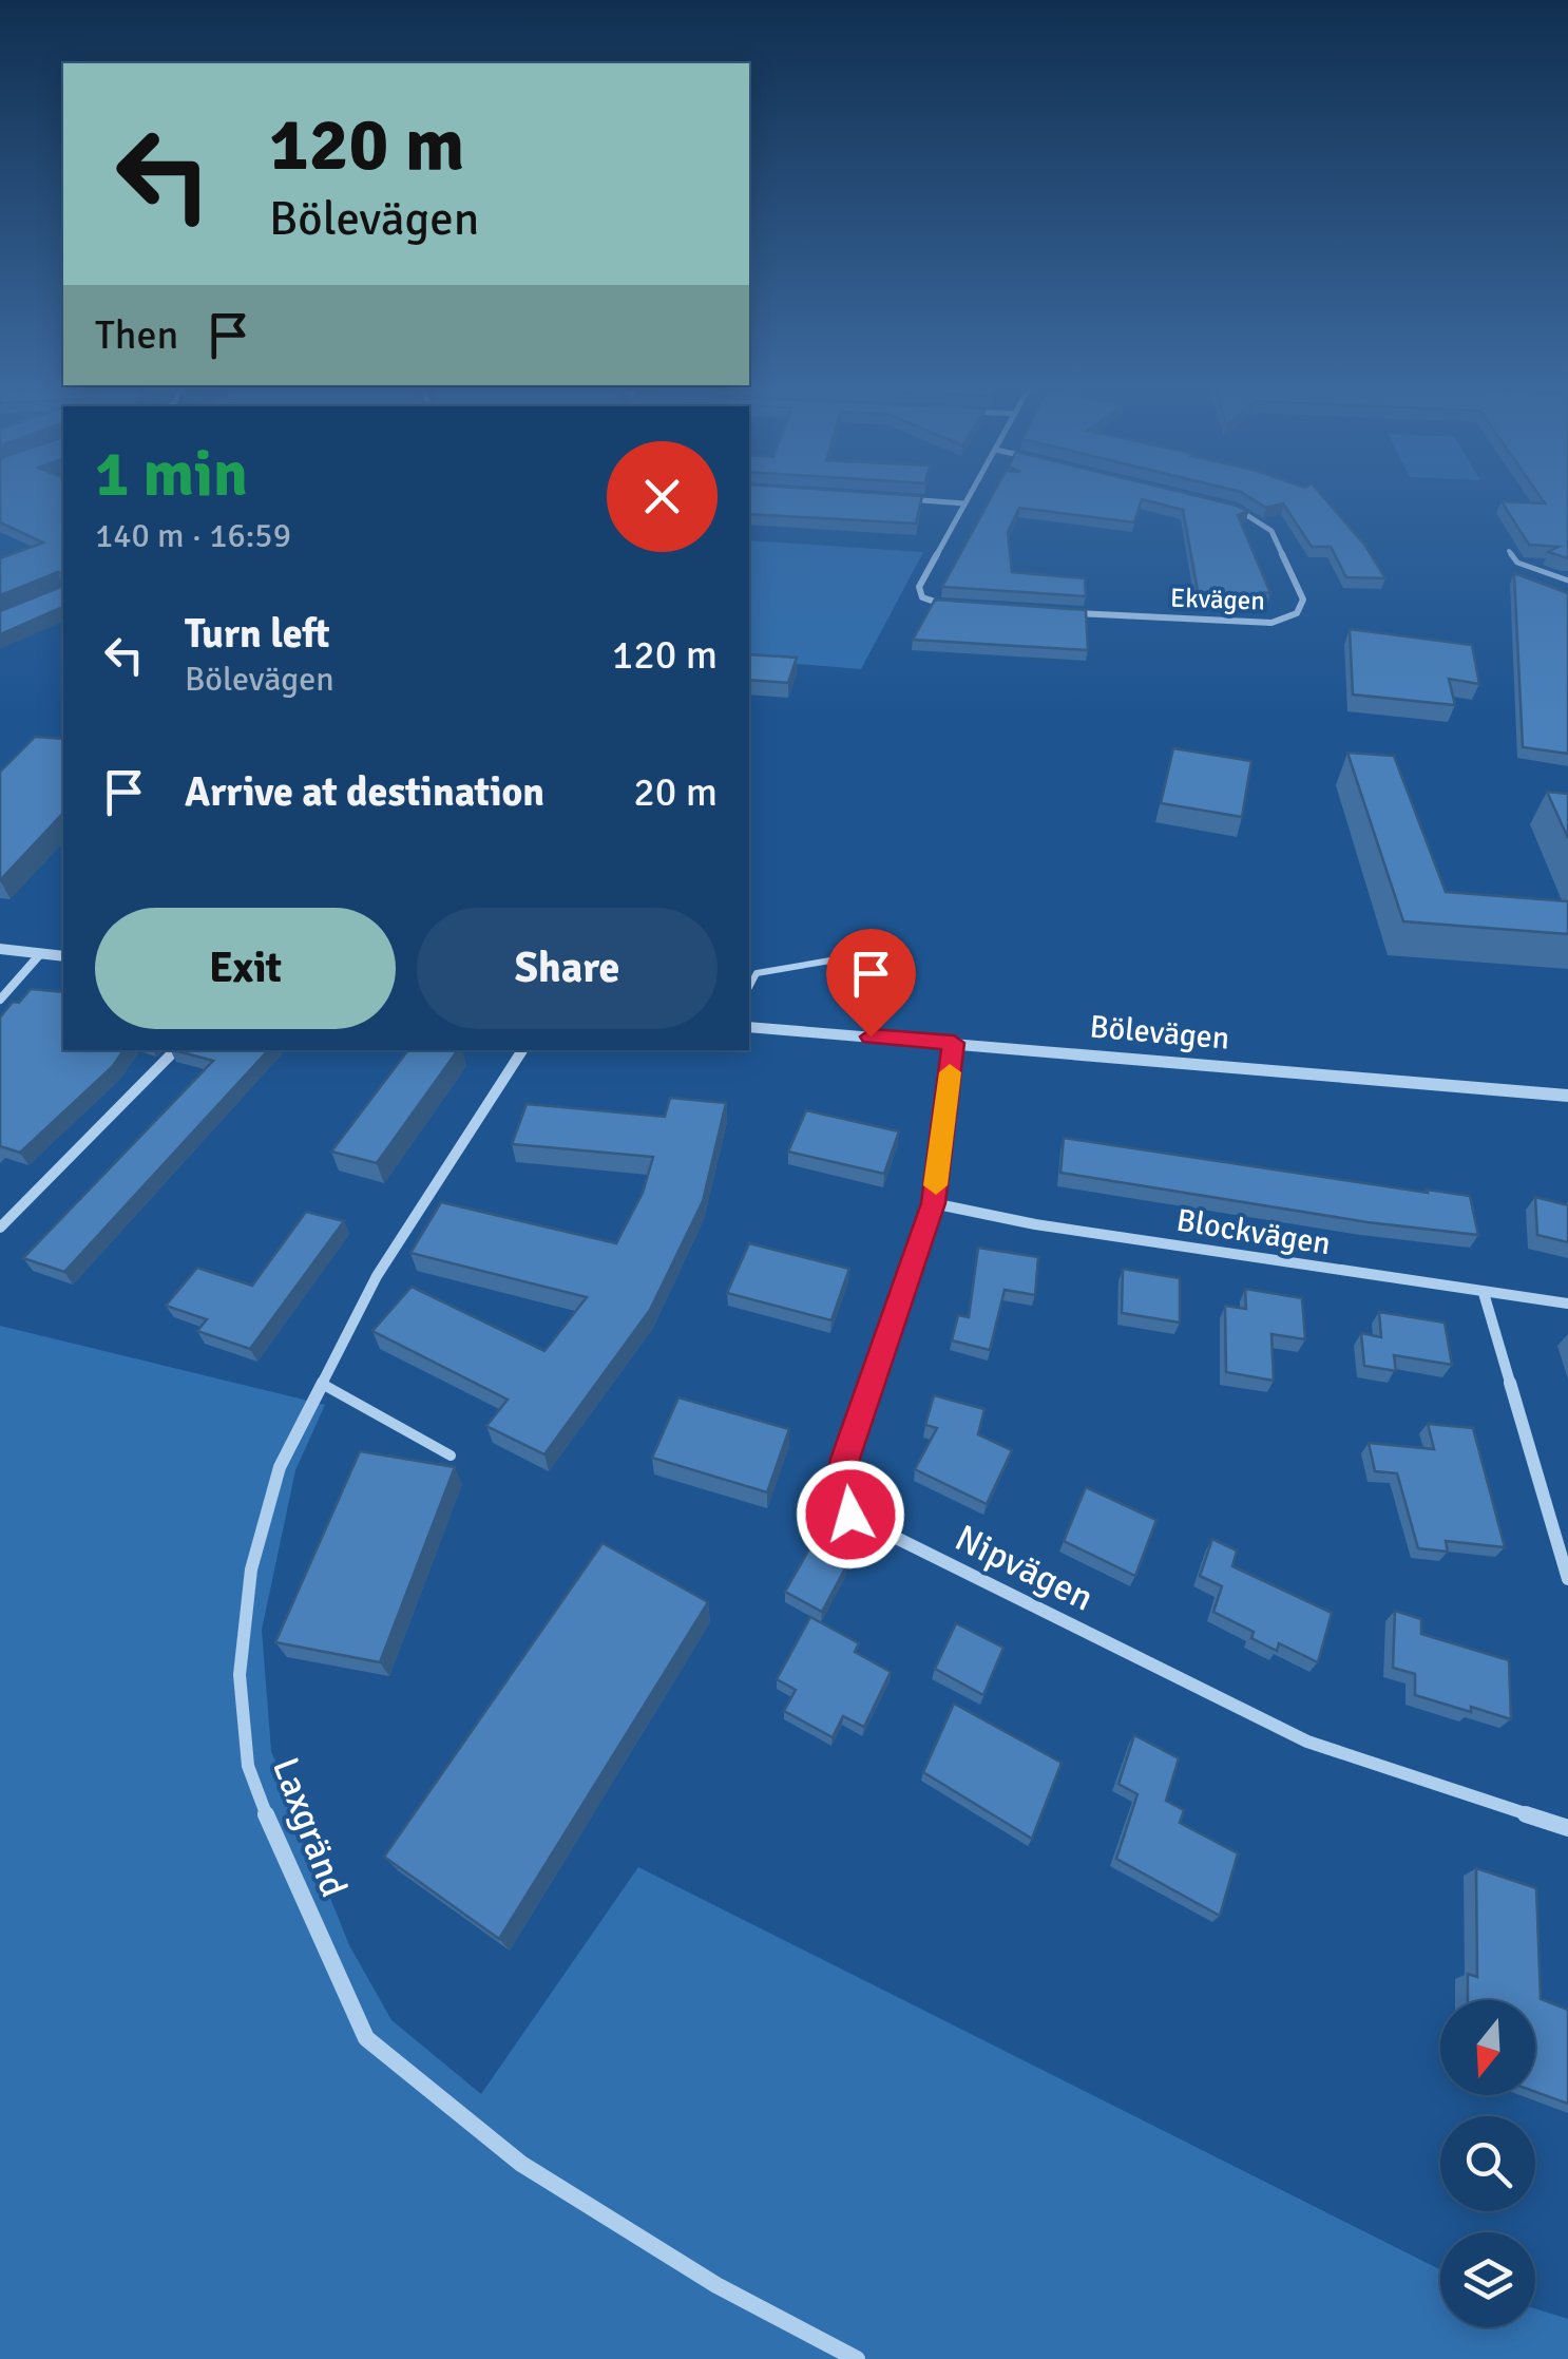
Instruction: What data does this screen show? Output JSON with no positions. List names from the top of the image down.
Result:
{
  "streets": {
    "street": [
      "Ekvägen",
      "Bölevägen",
      "Blockvägen",
      "Nipvägen",
      "Laxgränd"
    ]
  },
  "crossings": [
    ["Bölevägen", "Nipvägen"],
    ["Blockvägen", "Nipvägen"]
  ],
  "north": "bottom",
  "page": {
    "turn": ["120 m", "Bölevägen"],
    "then": "Then",
    "heading": ["1 min", "140 m · 16:59"],
    "list": [
      {
        "name": "Turn left",
        "note": "Bölevägen",
        "value": "120 m"
      },
      {
        "name": "Arrive at destination",
        "value": "20 m"
      }
    ],
    "buttons": ["Exit", "Share"]
  }
}
